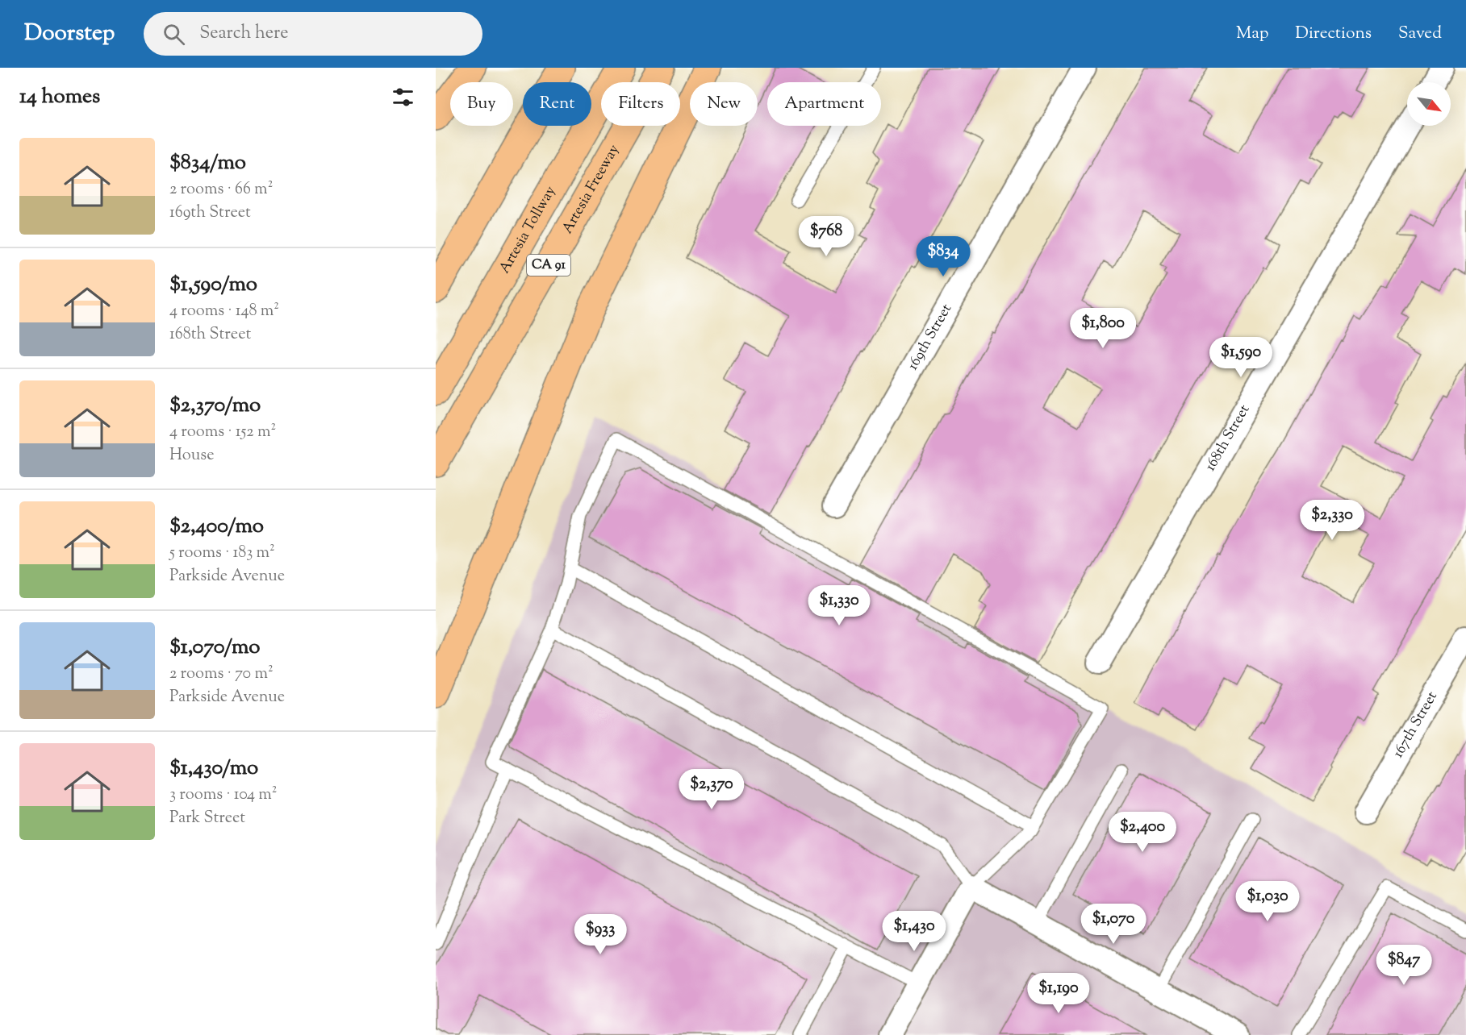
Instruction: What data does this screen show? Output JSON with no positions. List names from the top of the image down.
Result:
{
  "streets": {
    "highway": ["Artesia Freeway", "Artesia Tollway", "CA 91"],
    "street": ["169th Street", "168th Street", "167th Street"]
  },
  "north": "bottom right",
  "page": {
    "header": "Doorstep",
    "search": "Search here",
    "nav": ["Map", "Directions", "Saved"],
    "heading": "14 homes",
    "chip": [
      "Buy",
      "Rent",
      "Filters",
      "New",
      "Apartment"
    ],
    "list": [
      {
        "name": "$834/mo",
        "note": "2 rooms · 66 m² · 169th Street"
      },
      {
        "name": "$1,590/mo",
        "note": "4 rooms · 148 m² · 168th Street"
      },
      {
        "name": "$2,370/mo",
        "note": "4 rooms · 152 m² · House"
      },
      {
        "name": "$2,400/mo",
        "note": "5 rooms · 183 m² · Parkside Avenue"
      },
      {
        "name": "$1,070/mo",
        "note": "2 rooms · 70 m² · Parkside Avenue"
      },
      {
        "name": "$1,430/mo",
        "note": "3 rooms · 104 m² · Park Street"
      }
    ],
    "price": [
      "$768",
      "$834",
      "$1,800",
      "$1,590",
      "$2,330",
      "$1,330",
      "$2,370",
      "$2,400",
      "$1,030",
      "$1,070",
      "$1,430",
      "$933",
      "$847",
      "$1,190"
    ]
  }
}
